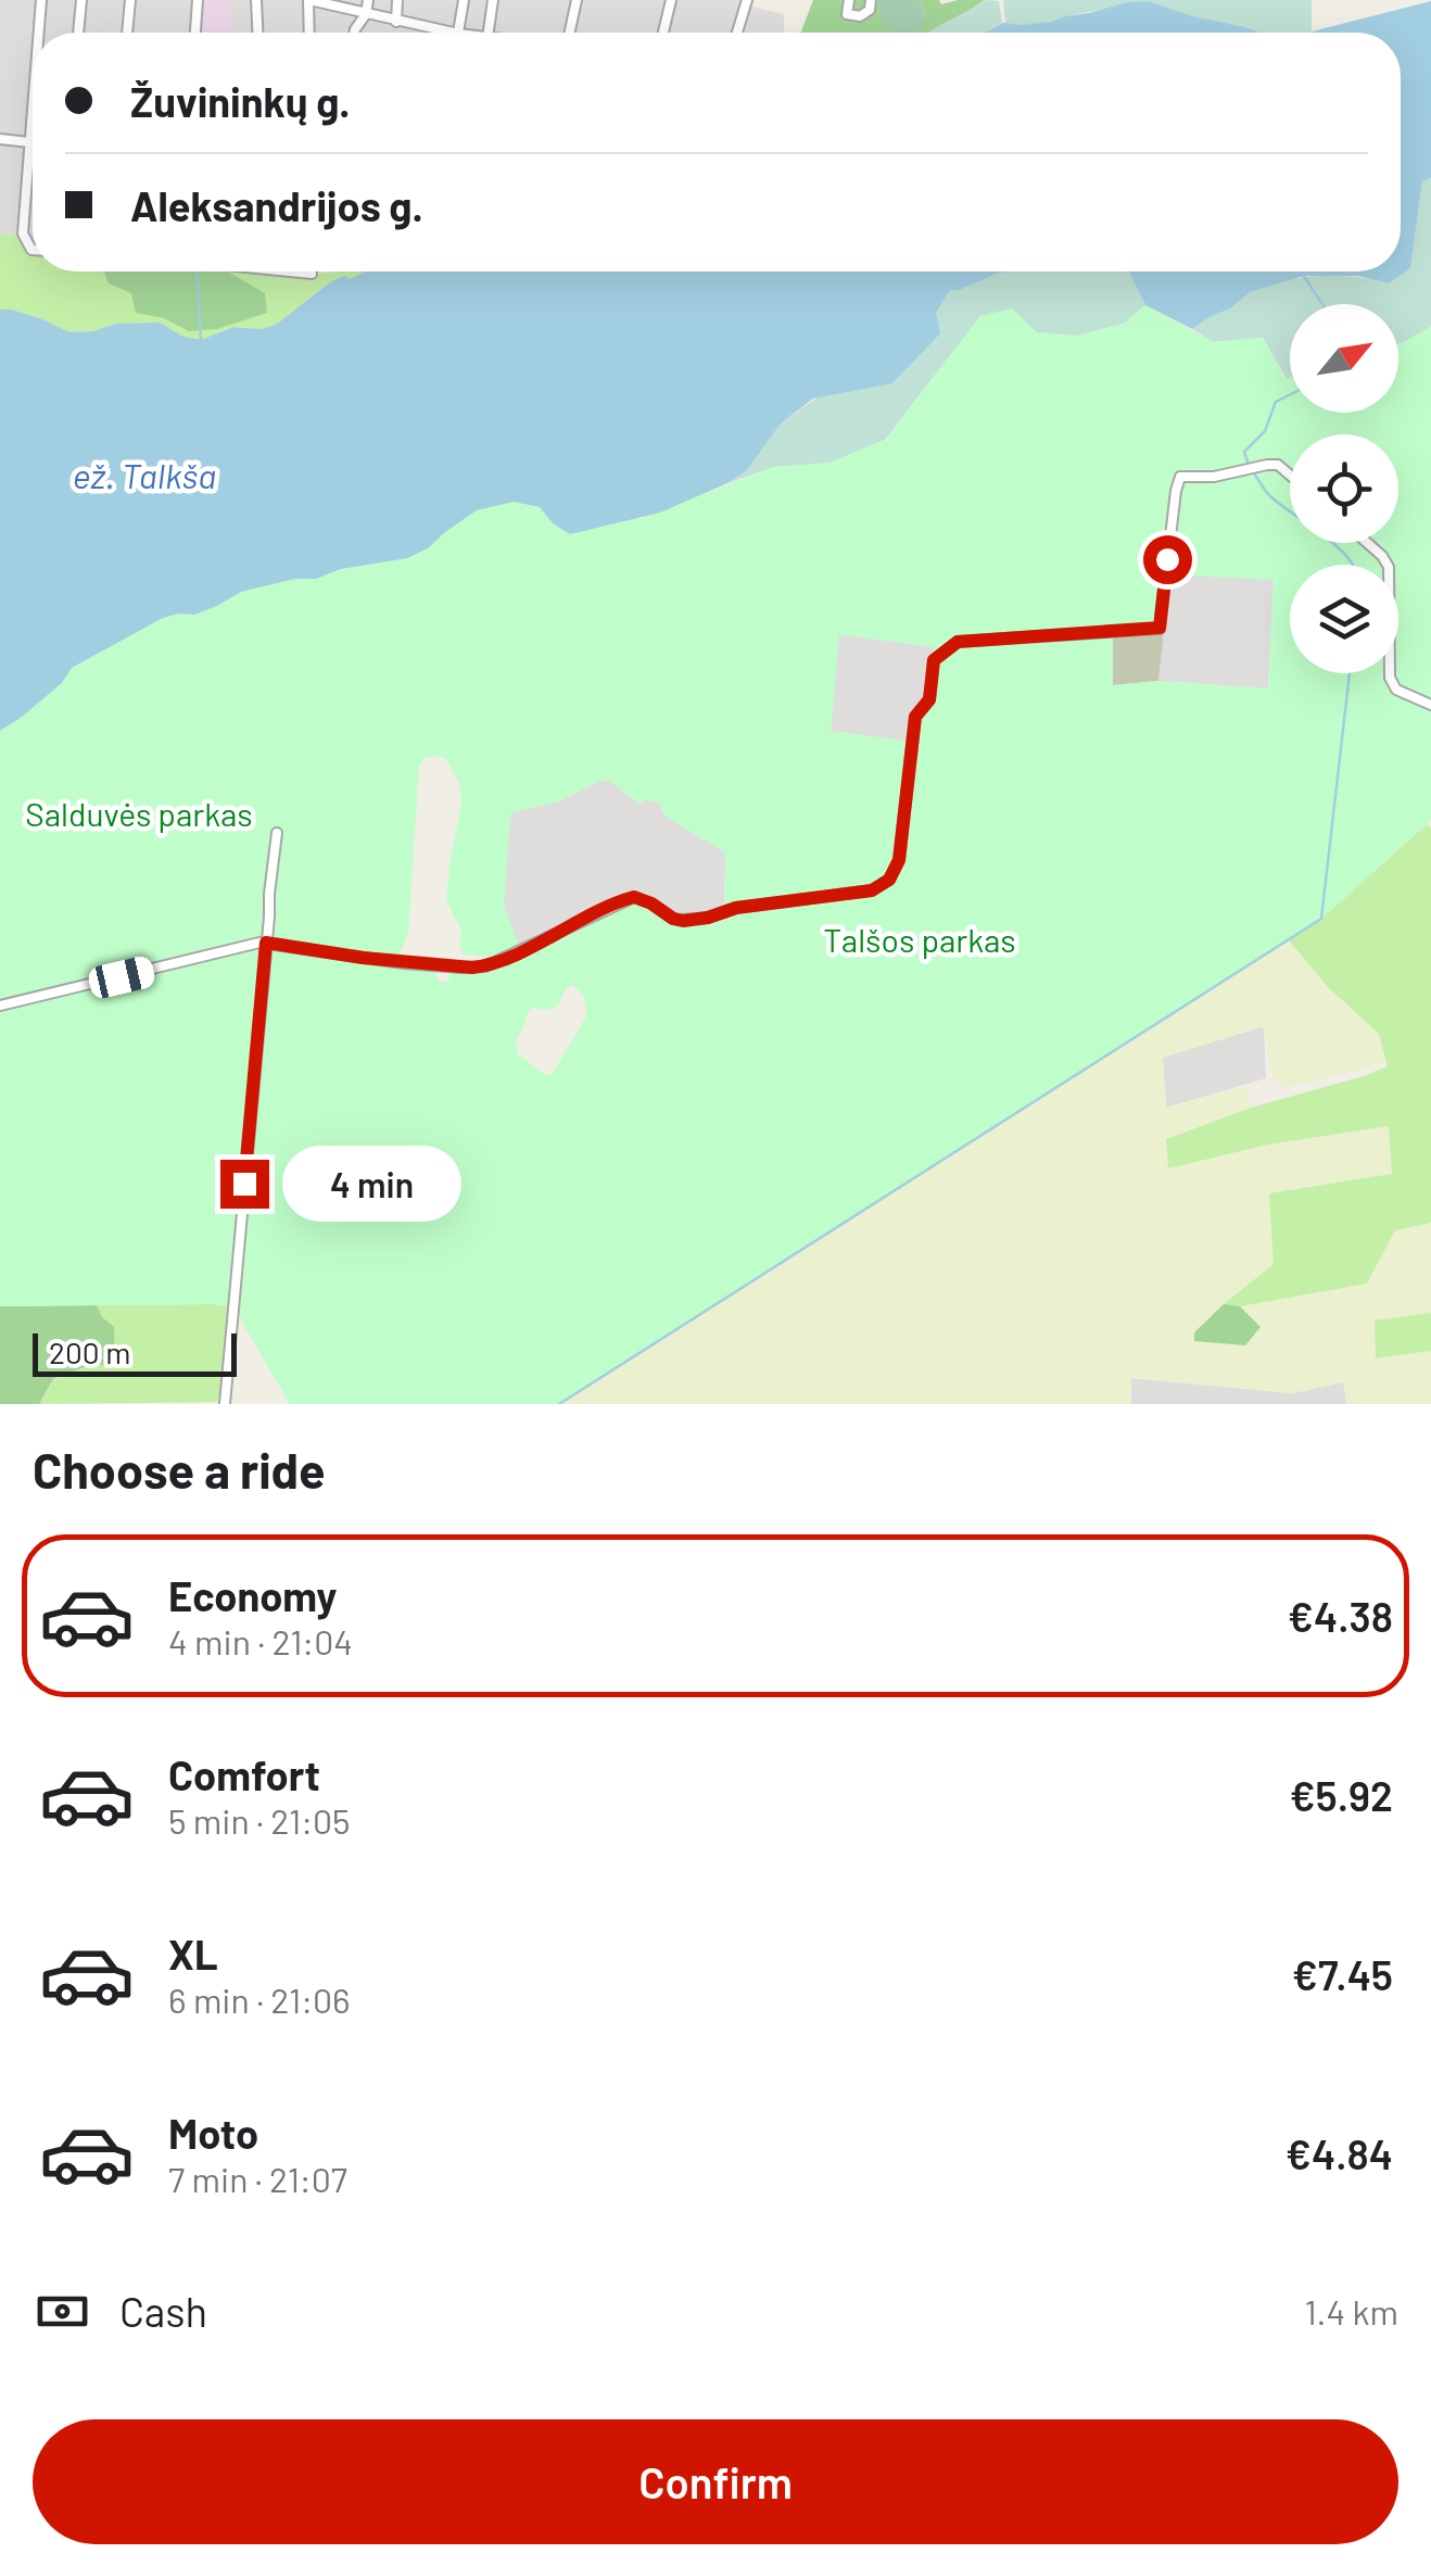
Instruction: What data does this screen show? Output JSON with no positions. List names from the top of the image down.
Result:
{
  "water": ["ež. Talkša"],
  "parks": ["Salduvės parkas", "Talšos parkas"],
  "scale_bar": "200 m",
  "north": "top right",
  "page": {
    "banner": ["Žuvininkų g.", "Aleksandrijos g."],
    "bubble": "4 min",
    "scale": "200 m",
    "heading": "Choose a ride",
    "list": [
      {
        "name": "Economy",
        "note": "4 min · 21:04",
        "value": "€4.38"
      },
      {
        "name": "Comfort",
        "note": "5 min · 21:05",
        "value": "€5.92"
      },
      {
        "name": "XL",
        "note": "6 min · 21:06",
        "value": "€7.45"
      },
      {
        "name": "Moto",
        "note": "7 min · 21:07",
        "value": "€4.84"
      }
    ],
    "pay": ["Cash", "1.4 km"],
    "buttons": "Confirm"
  }
}
